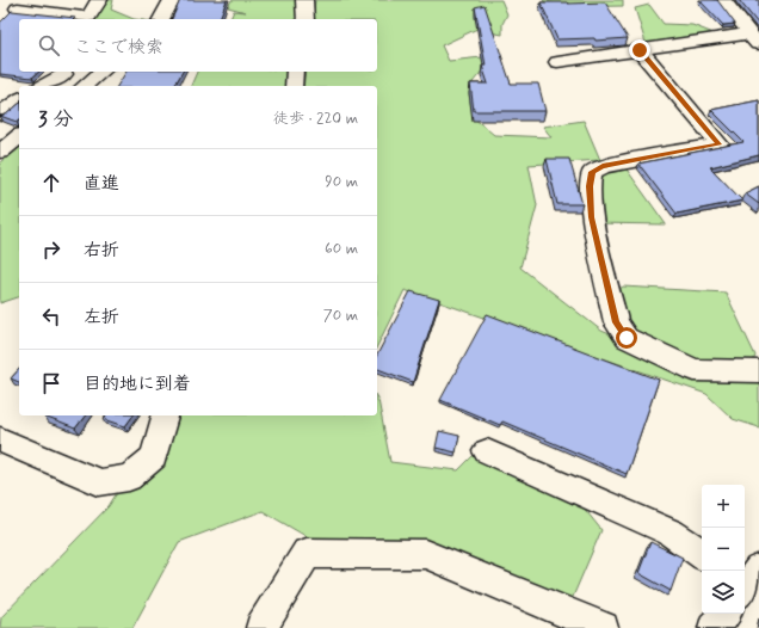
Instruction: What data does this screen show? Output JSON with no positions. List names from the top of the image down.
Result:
{
  "page": {
    "search": "ここで検索",
    "heading": ["3 分", "徒歩 · 220 m"],
    "list": [
      ["直進", "90 m"],
      ["右折", "60 m"],
      ["左折", "70 m"],
      "目的地に到着"
    ],
    "map_buttons": ["+", "−"]
  }
}
